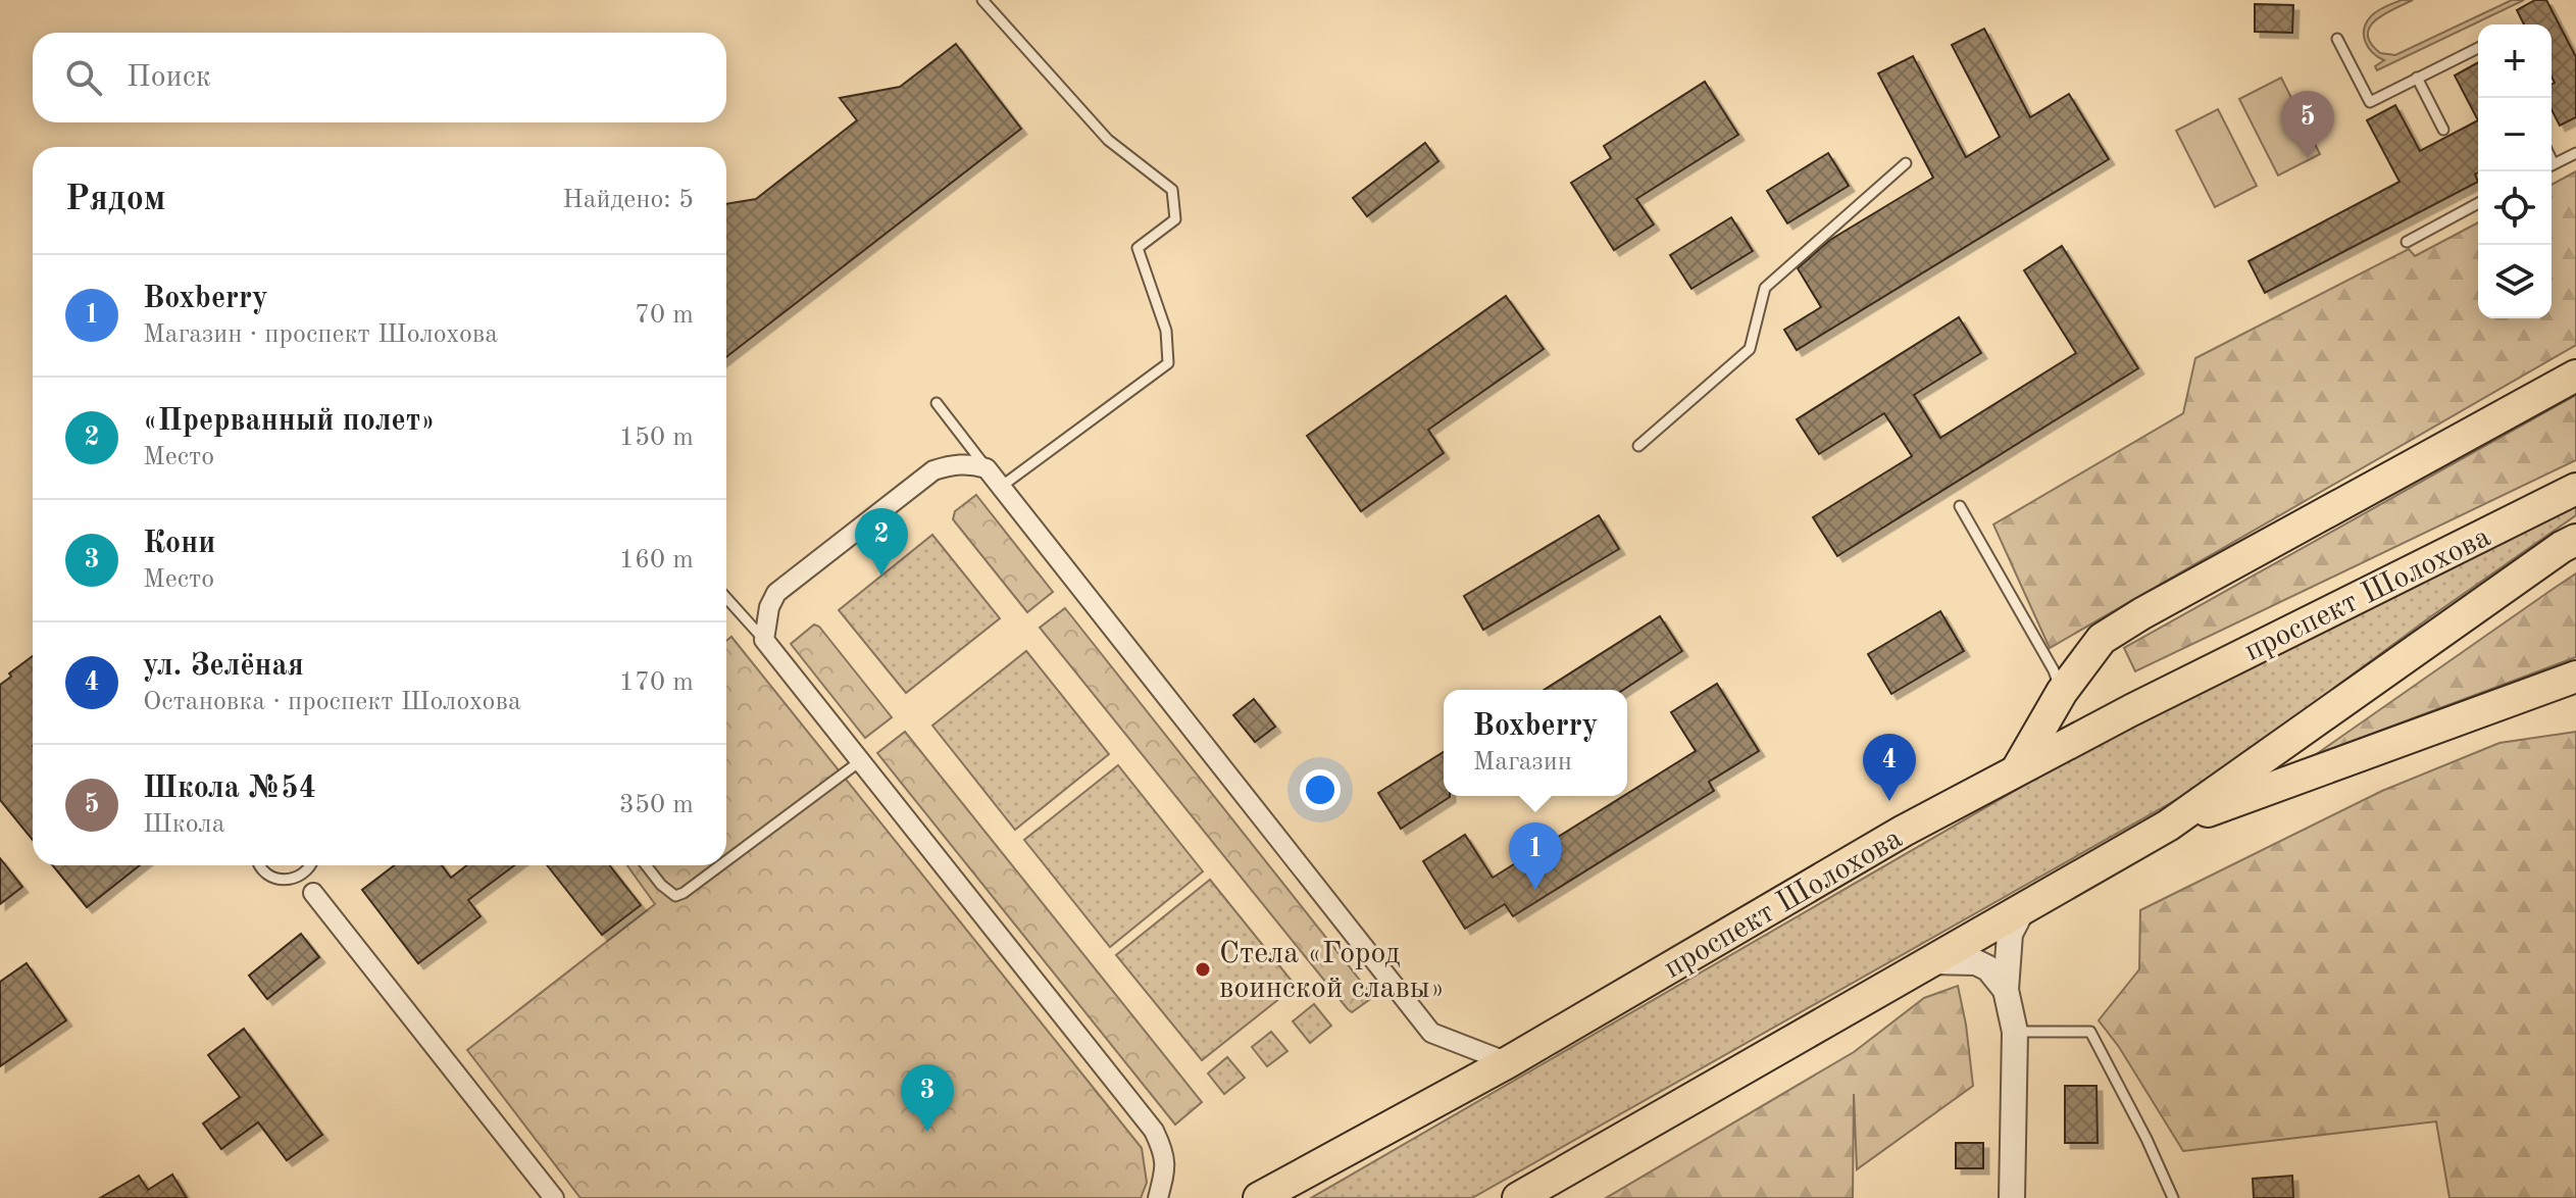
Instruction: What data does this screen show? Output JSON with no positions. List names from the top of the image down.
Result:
{
  "streets": {
    "main road": ["проспект Шолохова"]
  },
  "places": ["Стела «Город воинской славы»"],
  "page": {
    "map_buttons": ["+", "−"],
    "search": "Поиск",
    "pins": [
      "5",
      "2",
      "4",
      "1",
      "3"
    ],
    "heading": ["Рядом", "Найдено: 5"],
    "list": [
      {
        "mark": "1",
        "name": "Boxberry",
        "note": "Магазин · проспект Шолохова",
        "value": "70 m"
      },
      {
        "mark": "2",
        "name": "«Пpepвaнный пoлeт»",
        "note": "Место",
        "value": "150 m"
      },
      {
        "mark": "3",
        "name": "Кони",
        "note": "Место",
        "value": "160 m"
      },
      {
        "mark": "4",
        "name": "ул. Зелёная",
        "note": "Остановка · проспект Шолохова",
        "value": "170 m"
      },
      {
        "mark": "5",
        "name": "Школа №54",
        "note": "Школа",
        "value": "350 m"
      }
    ],
    "popup": ["Boxberry", "Магазин"]
  }
}
